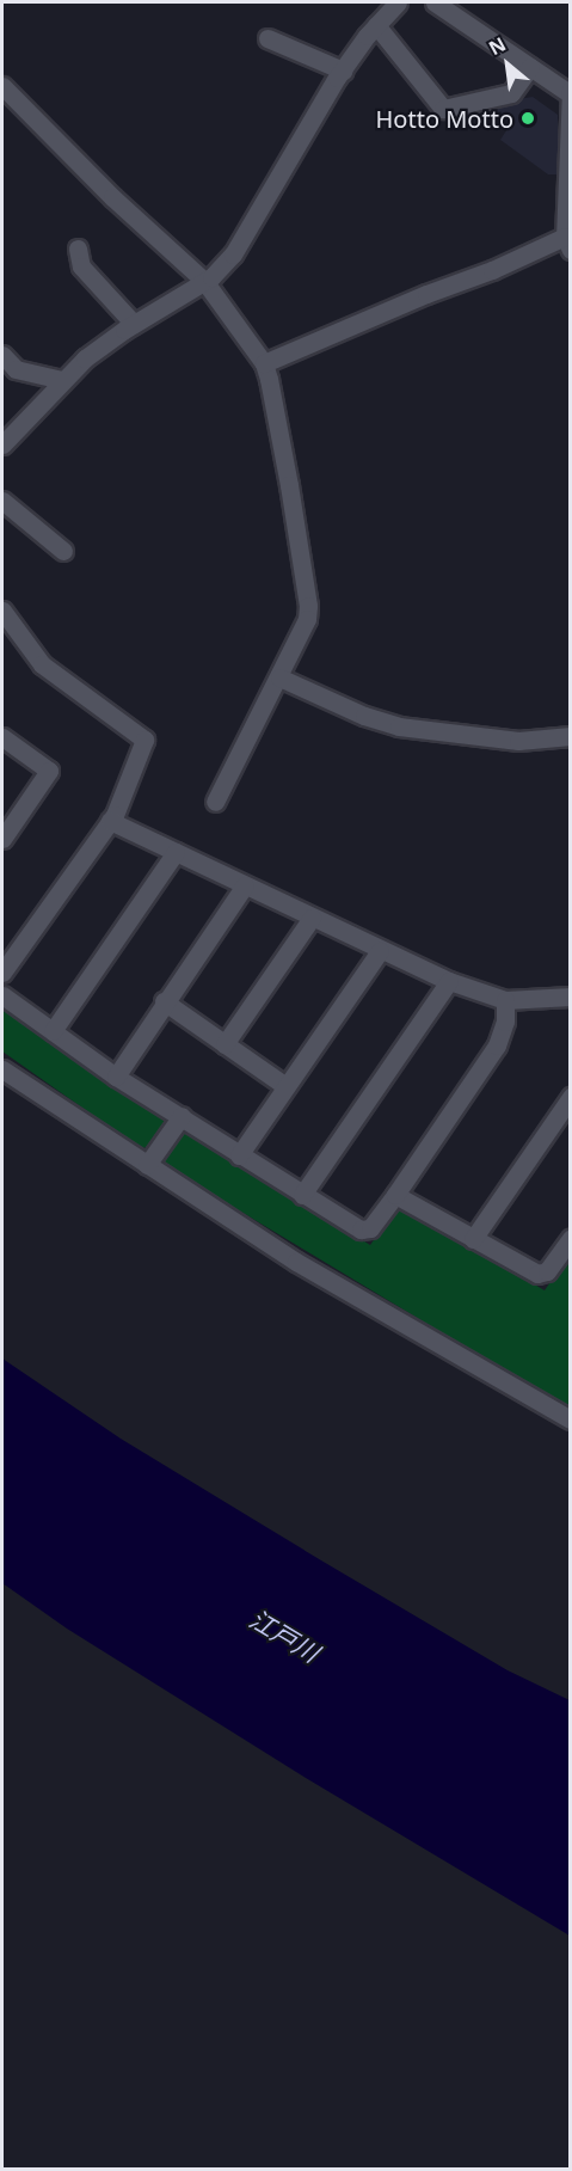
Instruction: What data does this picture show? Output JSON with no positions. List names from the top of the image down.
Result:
{
  "water": ["江戸川"],
  "places": ["Hotto Motto"],
  "north": "top left"
}
